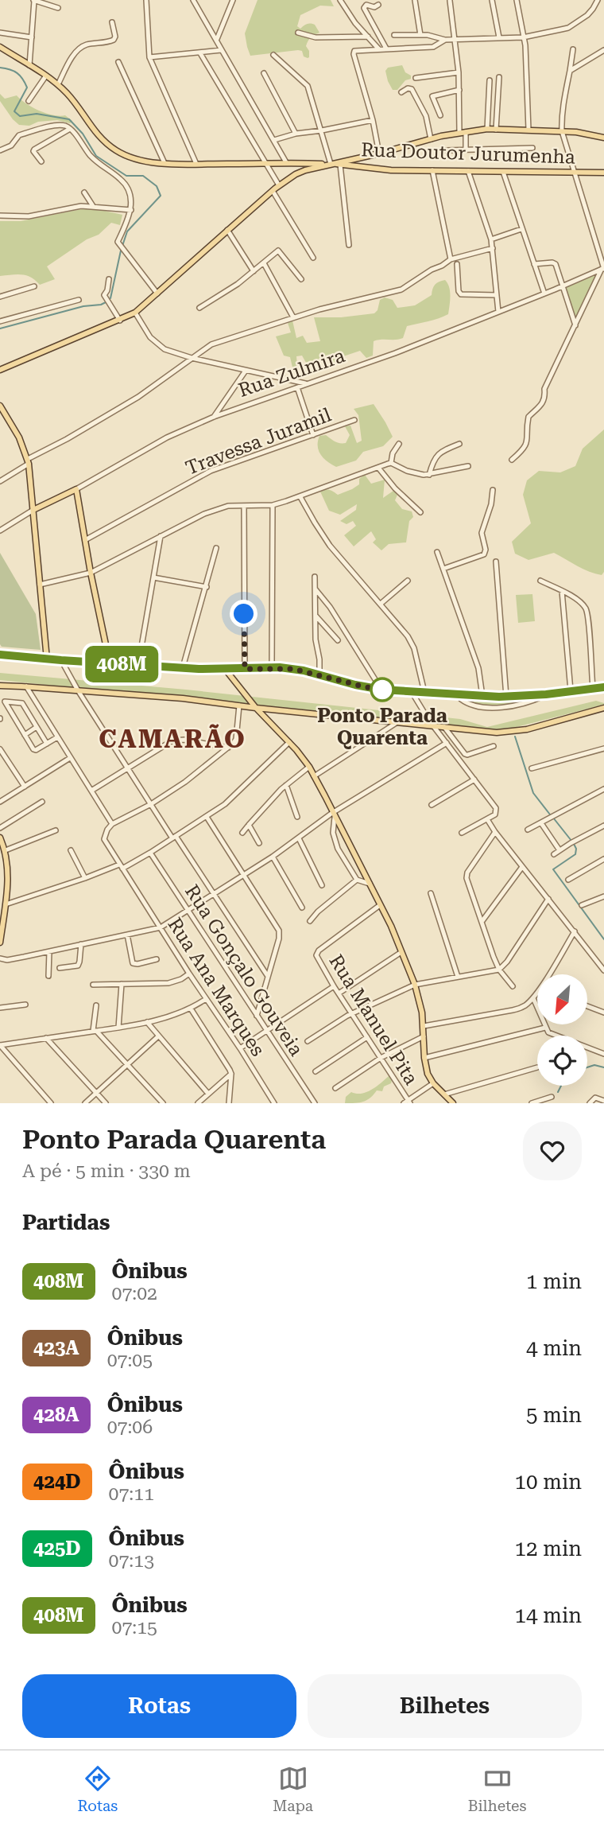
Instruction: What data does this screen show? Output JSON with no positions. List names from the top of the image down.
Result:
{
  "streets": {
    "main road": ["Rua Doutor Jurumenha", "Rua Zulmira"],
    "street": [
      "Travessa Juramil",
      "Rua Gonçalo Gouveia",
      "Rua Ana Marques",
      "Rua Manuel Pita"
    ]
  },
  "districts": ["CAMARÃO"],
  "places": ["Ponto Parada Quarenta"],
  "lines": ["bus line 408M"],
  "north": "bottom left",
  "page": {
    "on_map": "408M",
    "heading": [
      ["Ponto Parada Quarenta", "A pé · 5 min · 330 m"],
      "Partidas"
    ],
    "list": [
      {
        "mark": "408M",
        "name": "Ônibus",
        "note": "07:02",
        "value": "1 min"
      },
      {
        "mark": "423A",
        "name": "Ônibus",
        "note": "07:05",
        "value": "4 min"
      },
      {
        "mark": "428A",
        "name": "Ônibus",
        "note": "07:06",
        "value": "5 min"
      },
      {
        "mark": "424D",
        "name": "Ônibus",
        "note": "07:11",
        "value": "10 min"
      },
      {
        "mark": "425D",
        "name": "Ônibus",
        "note": "07:13",
        "value": "12 min"
      },
      {
        "mark": "408M",
        "name": "Ônibus",
        "note": "07:15",
        "value": "14 min"
      }
    ],
    "buttons": ["Rotas", "Bilhetes"],
    "tabs": ["Rotas", "Mapa", "Bilhetes"]
  }
}
